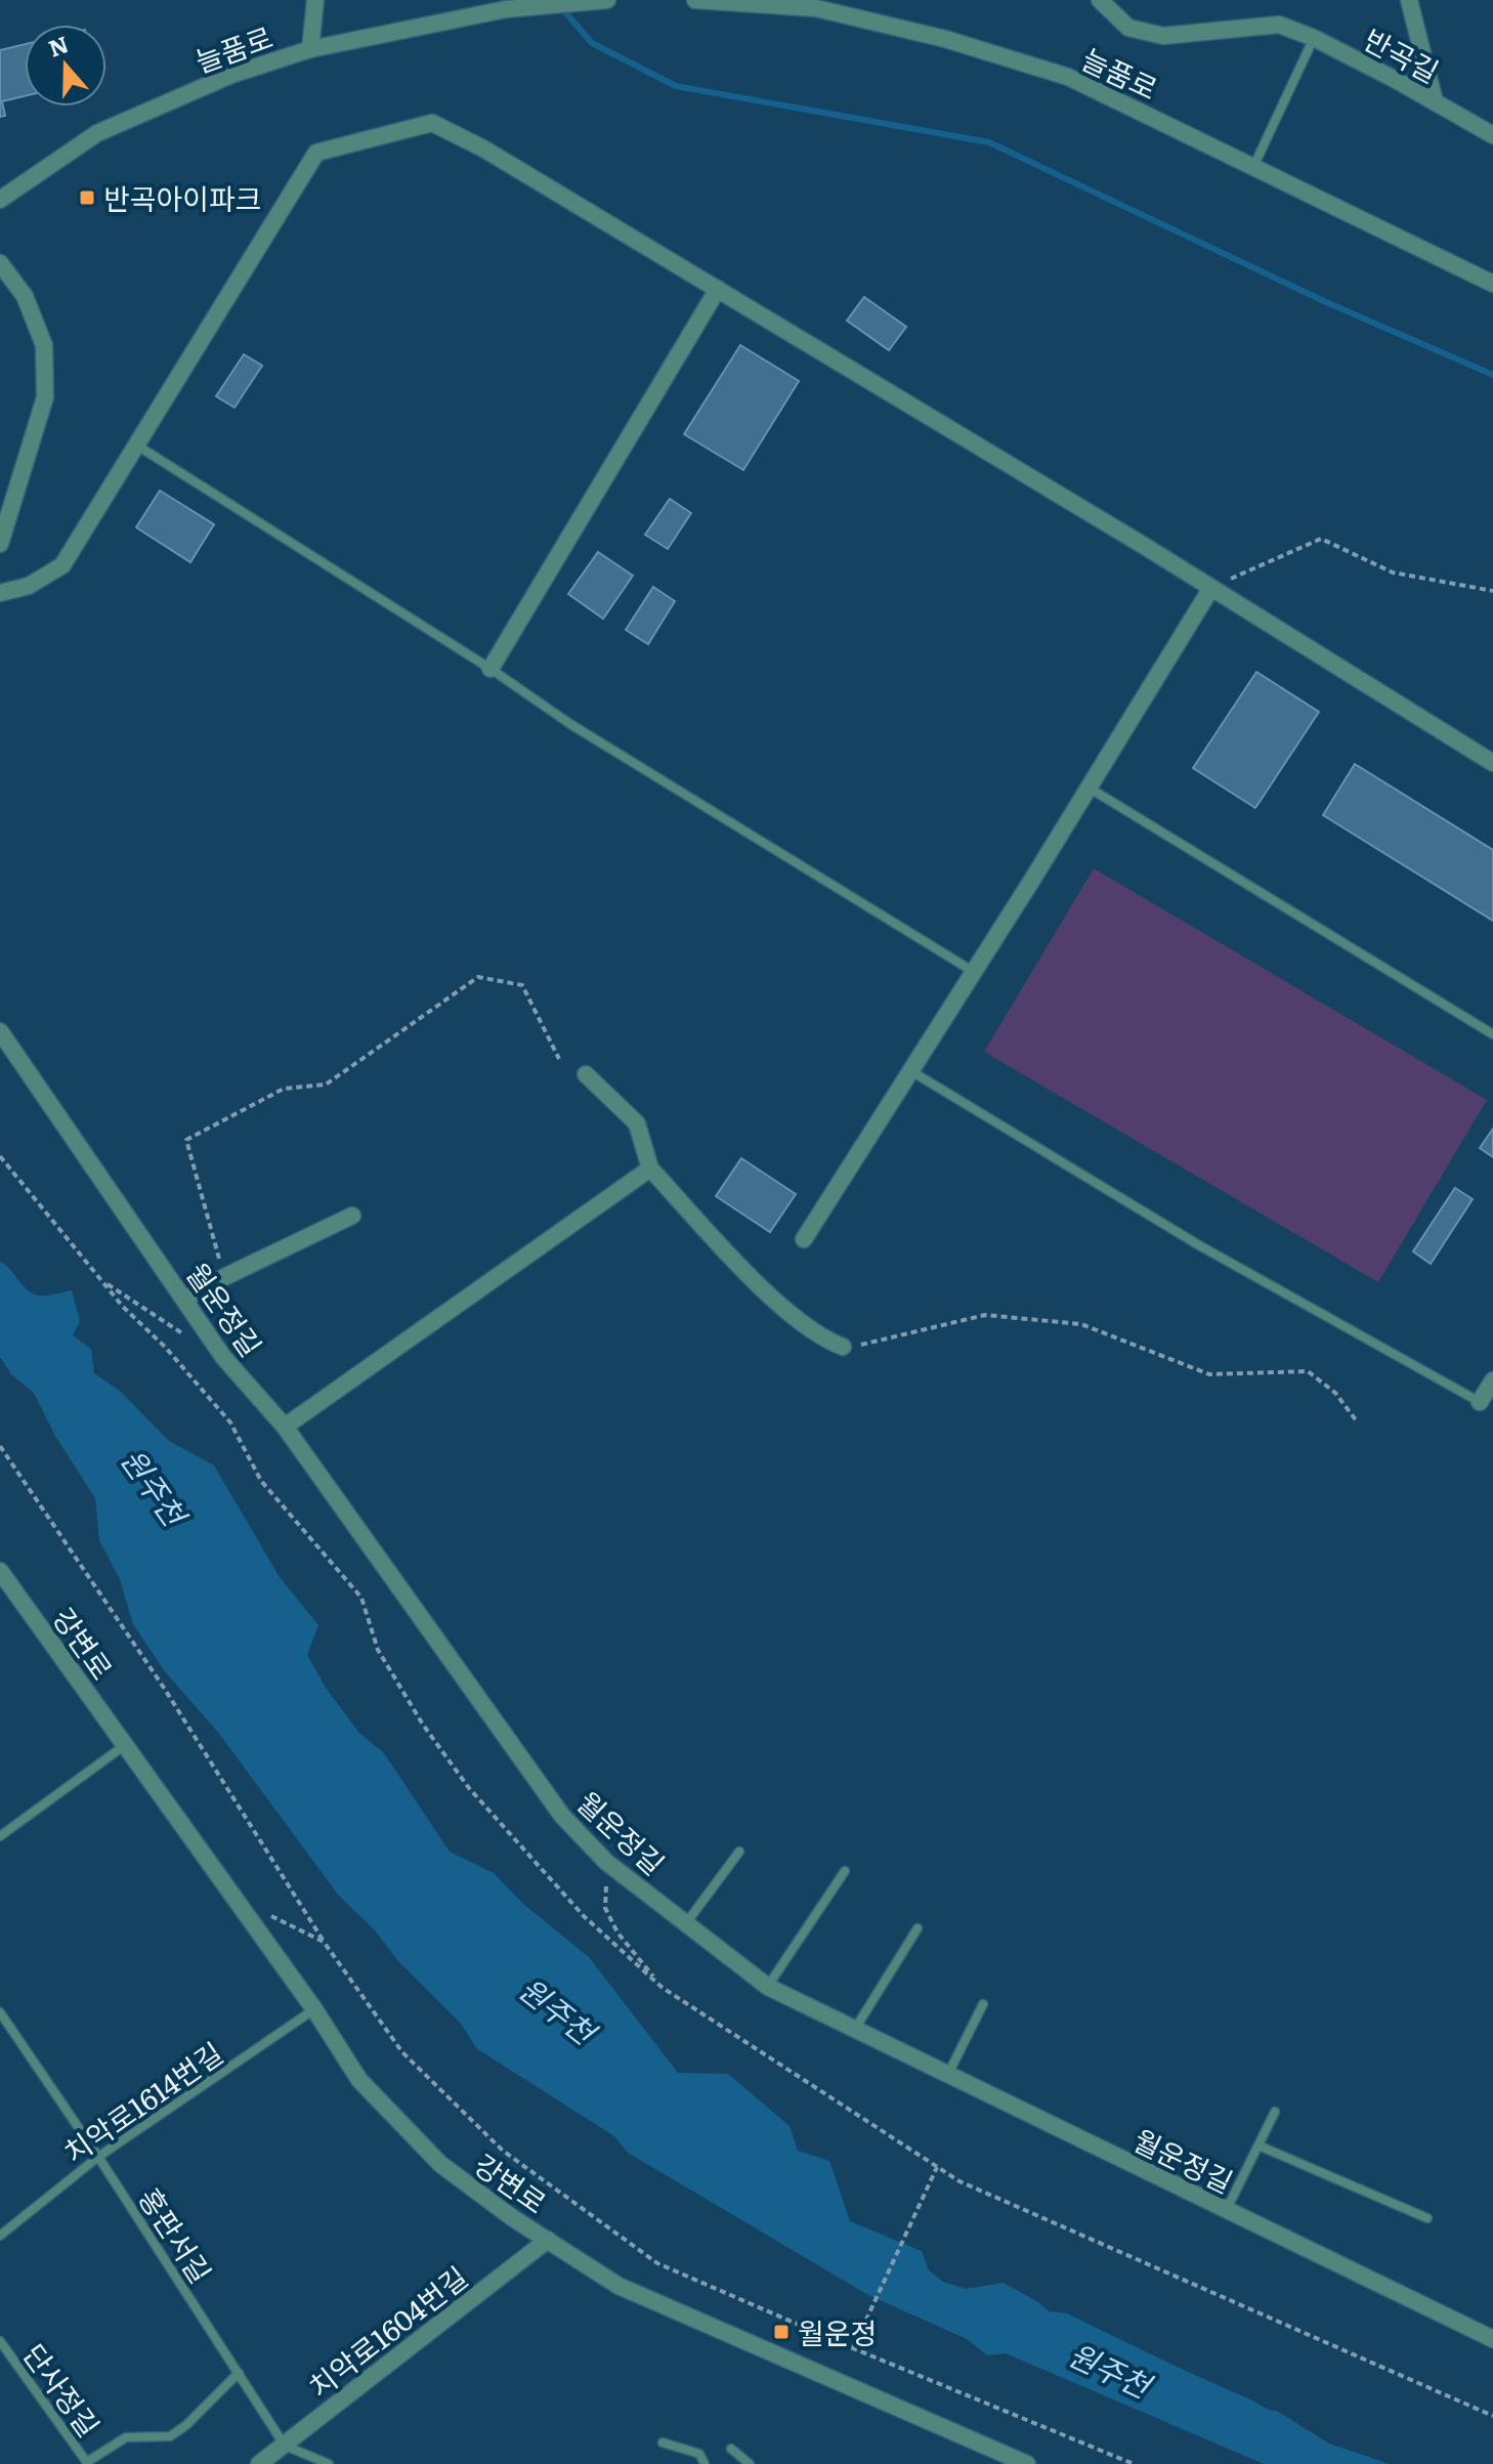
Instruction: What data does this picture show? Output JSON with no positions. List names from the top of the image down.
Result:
{
  "streets": {
    "street": [
      "늘품로",
      "반곡길",
      "월운정길",
      "강변로",
      "치악로1604번길"
    ],
    "lane": ["치악로1614번길", "홍판서길", "단사정길"]
  },
  "crossings": [
    ["강변로", "치악로1614번길"],
    ["강변로", "치악로1604번길"],
    ["치악로1614번길", "홍판서길"],
    ["홍판서길", "치악로1604번길"]
  ],
  "water": ["원주천"],
  "places": {
    "transit": ["반곡아이파크", "월운정"]
  },
  "north": "top"
}
